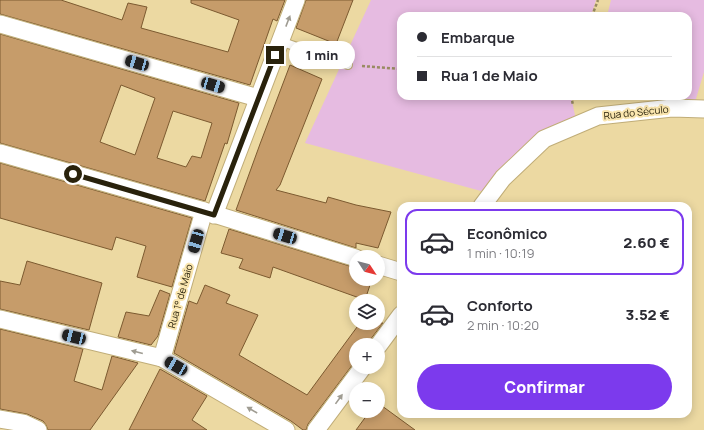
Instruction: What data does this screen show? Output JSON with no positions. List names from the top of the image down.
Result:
{
  "streets": {
    "street": ["Rua do Século", "Rua 1° de Maio"]
  },
  "north": "bottom right",
  "page": {
    "banner": ["Embarque", "Rua 1 de Maio"],
    "bubble": "1 min",
    "list": [
      {
        "name": "Econômico",
        "note": "1 min · 10:19",
        "value": "2.60 €"
      },
      {
        "name": "Conforto",
        "note": "2 min · 10:20",
        "value": "3.52 €"
      }
    ],
    "map_buttons": ["+", "−"],
    "buttons": "Confirmar"
  }
}
